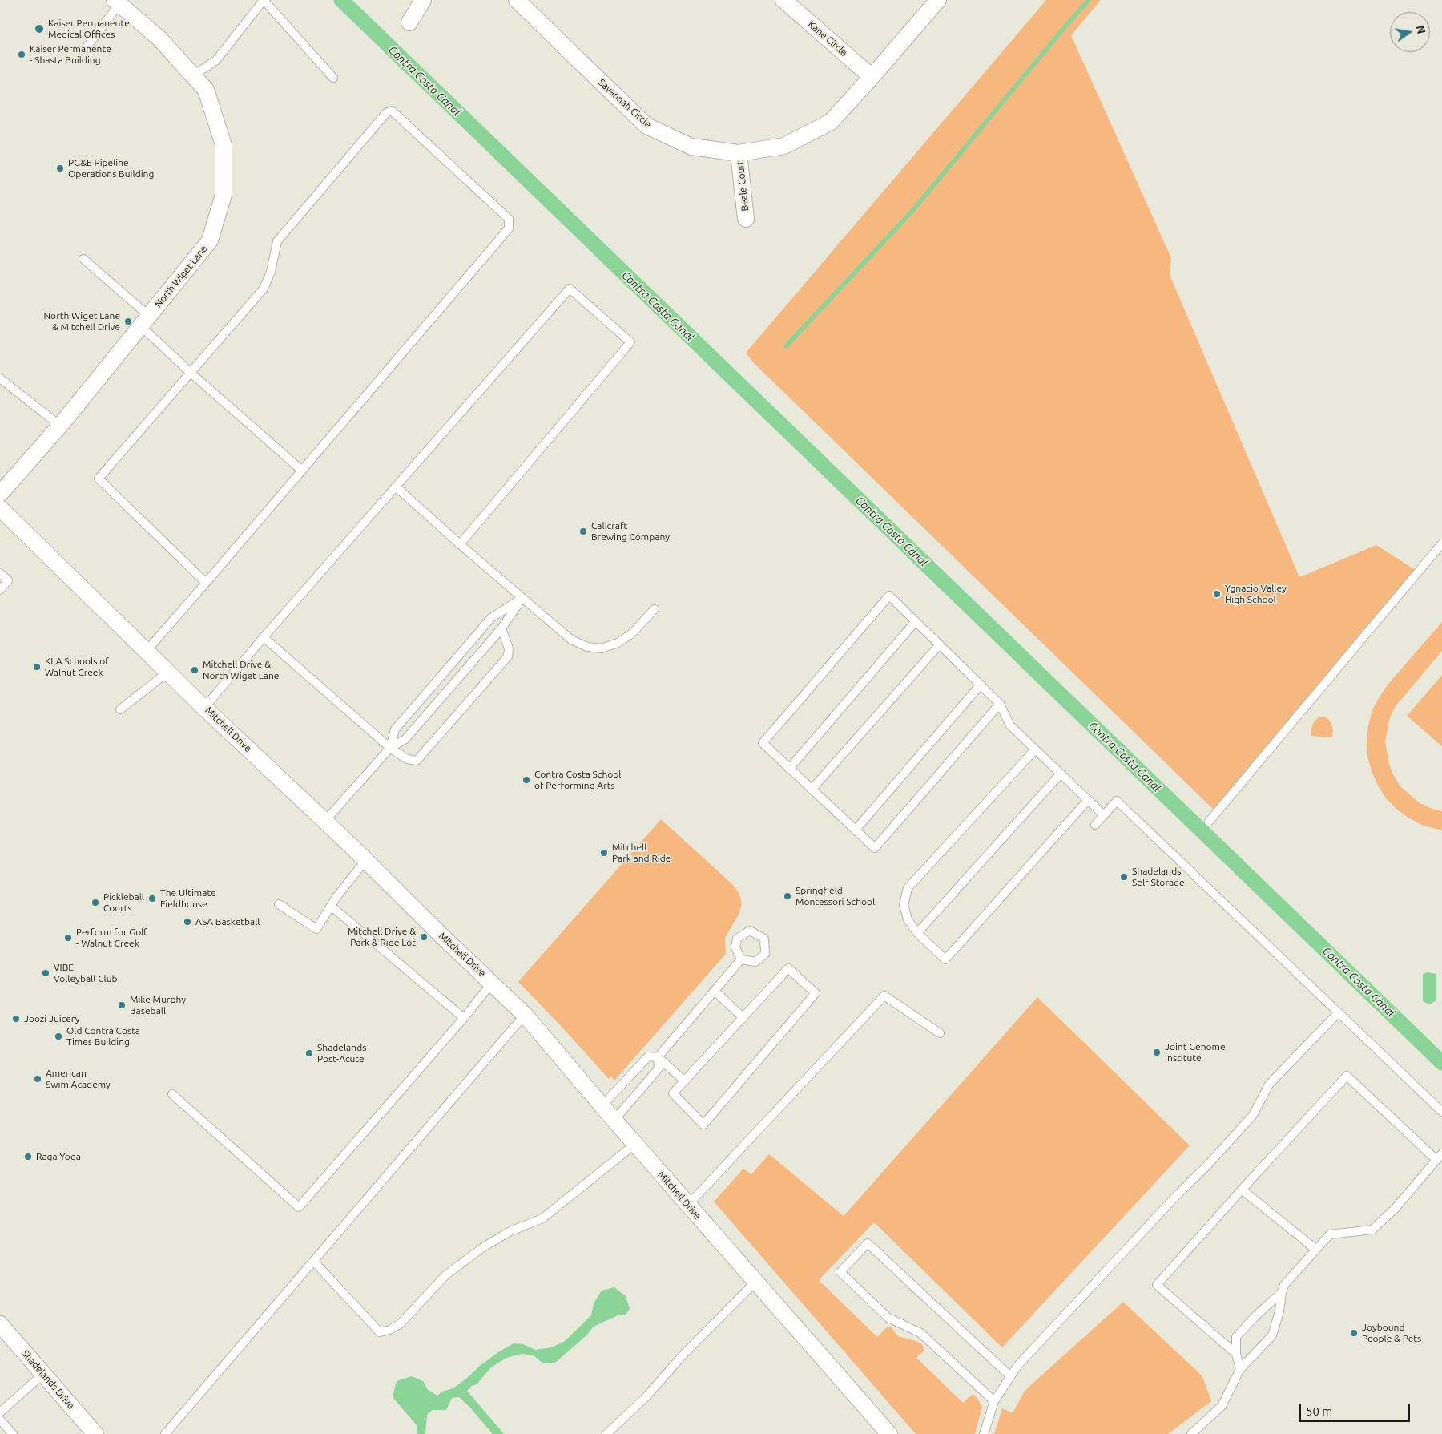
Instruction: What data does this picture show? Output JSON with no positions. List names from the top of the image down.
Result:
{
  "streets": {
    "street": [
      "Kane Circle",
      "Savannah Circle",
      "Beale Court",
      "North Wiget Lane",
      "Mitchell Drive",
      "Shadelands Drive"
    ]
  },
  "crossings": [
    ["Kane Circle", "Savannah Circle"],
    ["Savannah Circle", "Beale Court"]
  ],
  "water": ["Contra Costa Canal"],
  "places": [
    "Kaiser Permanente Medical Offices",
    "Kaiser Permanente - Shasta Building",
    "PG&E Pipeline Operations Building",
    "North Wiget Lane & Mitchell Drive",
    "Calicraft Brewing Company",
    "Ygnacio Valley High School",
    "KLA Schools of Walnut Creek",
    "Mitchell Drive & North Wiget Lane",
    "Contra Costa School of Performing Arts",
    "Mitchell Park and Ride",
    "Shadelands Self Storage",
    "Springfield Montessori School",
    "The Ultimate Fieldhouse",
    "Pickleball Courts",
    "ASA Basketball",
    "Mitchell Drive & Park & Ride Lot",
    "Perform for Golf - Walnut Creek",
    "VIBE Volleyball Club",
    "Mike Murphy Baseball",
    "Joozi Juicery",
    "Old Contra Costa Times Building",
    "Joint Genome Institute",
    "Shadelands Post-Acute",
    "American Swim Academy",
    "Raga Yoga",
    "Joybound People & Pets"
  ],
  "scale_bar": "50 m",
  "north": "right"
}
